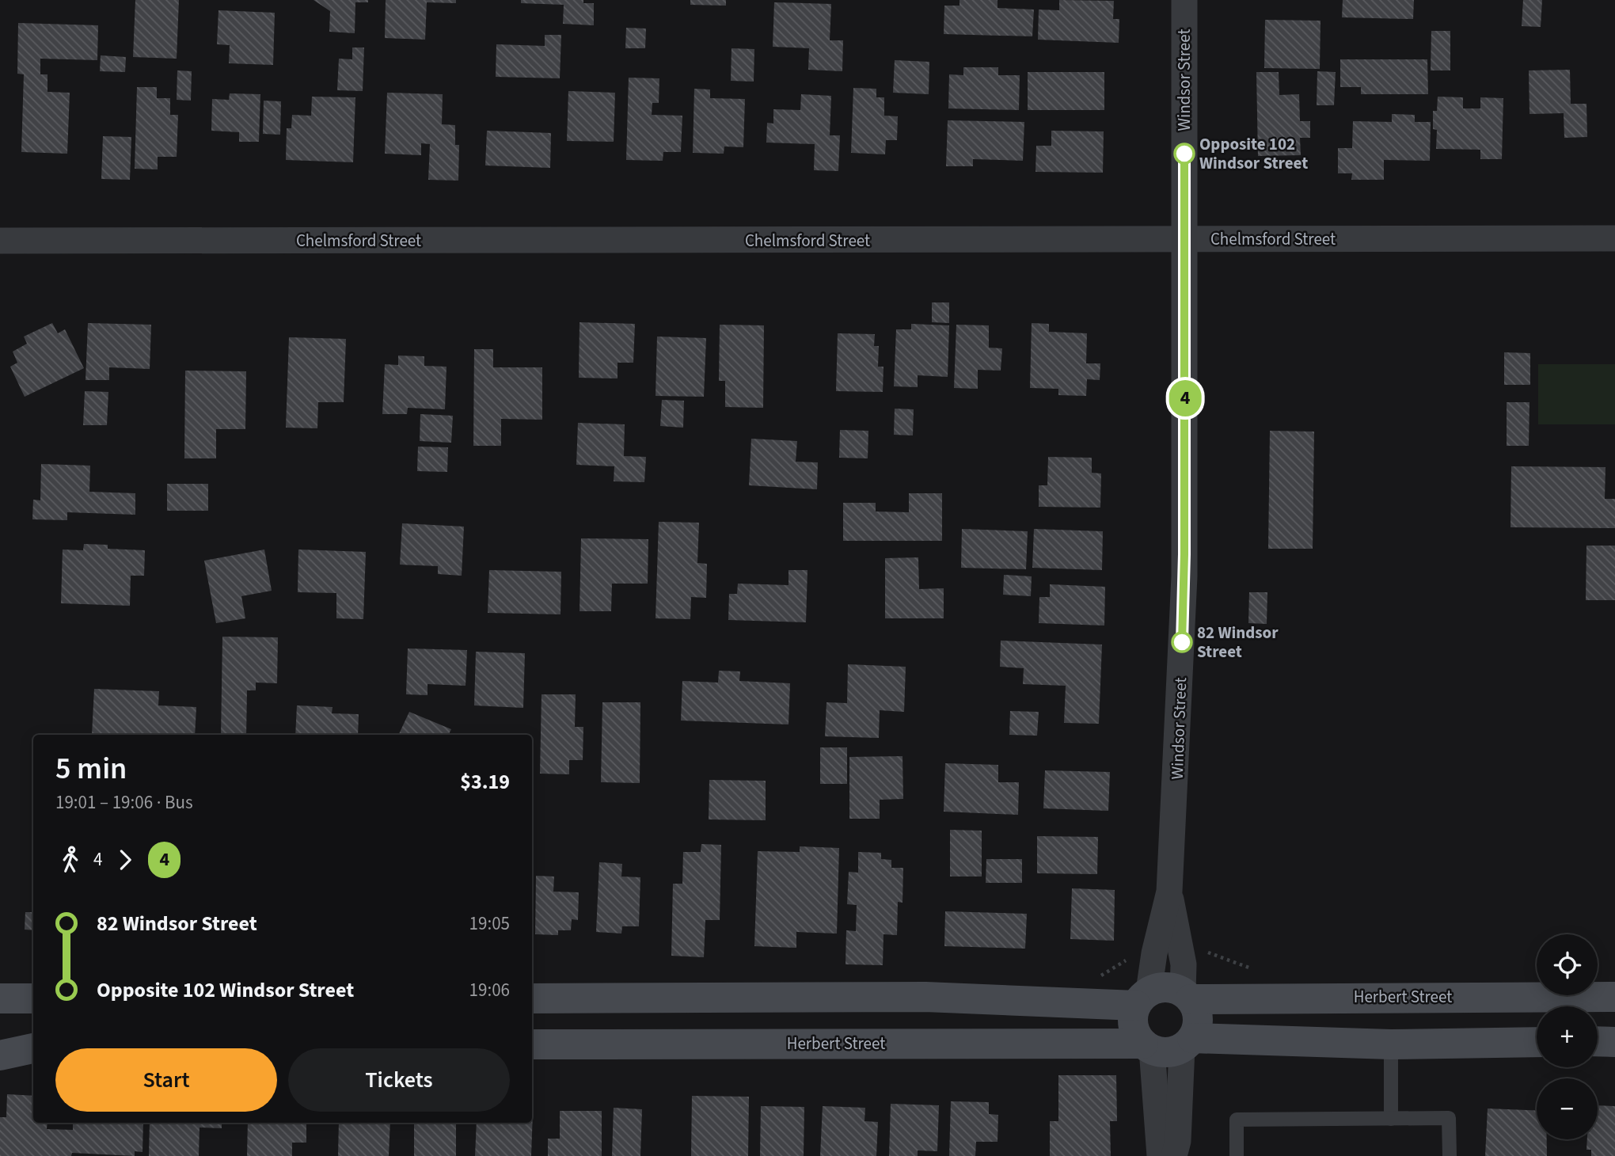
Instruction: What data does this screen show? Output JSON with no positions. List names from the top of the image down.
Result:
{
  "streets": {
    "street": ["Windsor Street", "Chelmsford Street", "Herbert Street"]
  },
  "crossings": [
    ["Windsor Street", "Chelmsford Street"],
    ["Windsor Street", "Herbert Street"]
  ],
  "places": ["Opposite 102 Windsor Street", "82 Windsor Street"],
  "lines": ["bus line 4"],
  "page": {
    "on_map": "4",
    "heading": ["5 min", "19:01 – 19:06 · Bus", "$3.19"],
    "legs": ["4", "4"],
    "list": [
      {
        "name": "82 Windsor Street",
        "value": "19:05"
      },
      {
        "name": "Opposite 102 Windsor Street",
        "value": "19:06"
      }
    ],
    "map_buttons": ["+", "−"],
    "buttons": ["Start", "Tickets"]
  }
}
